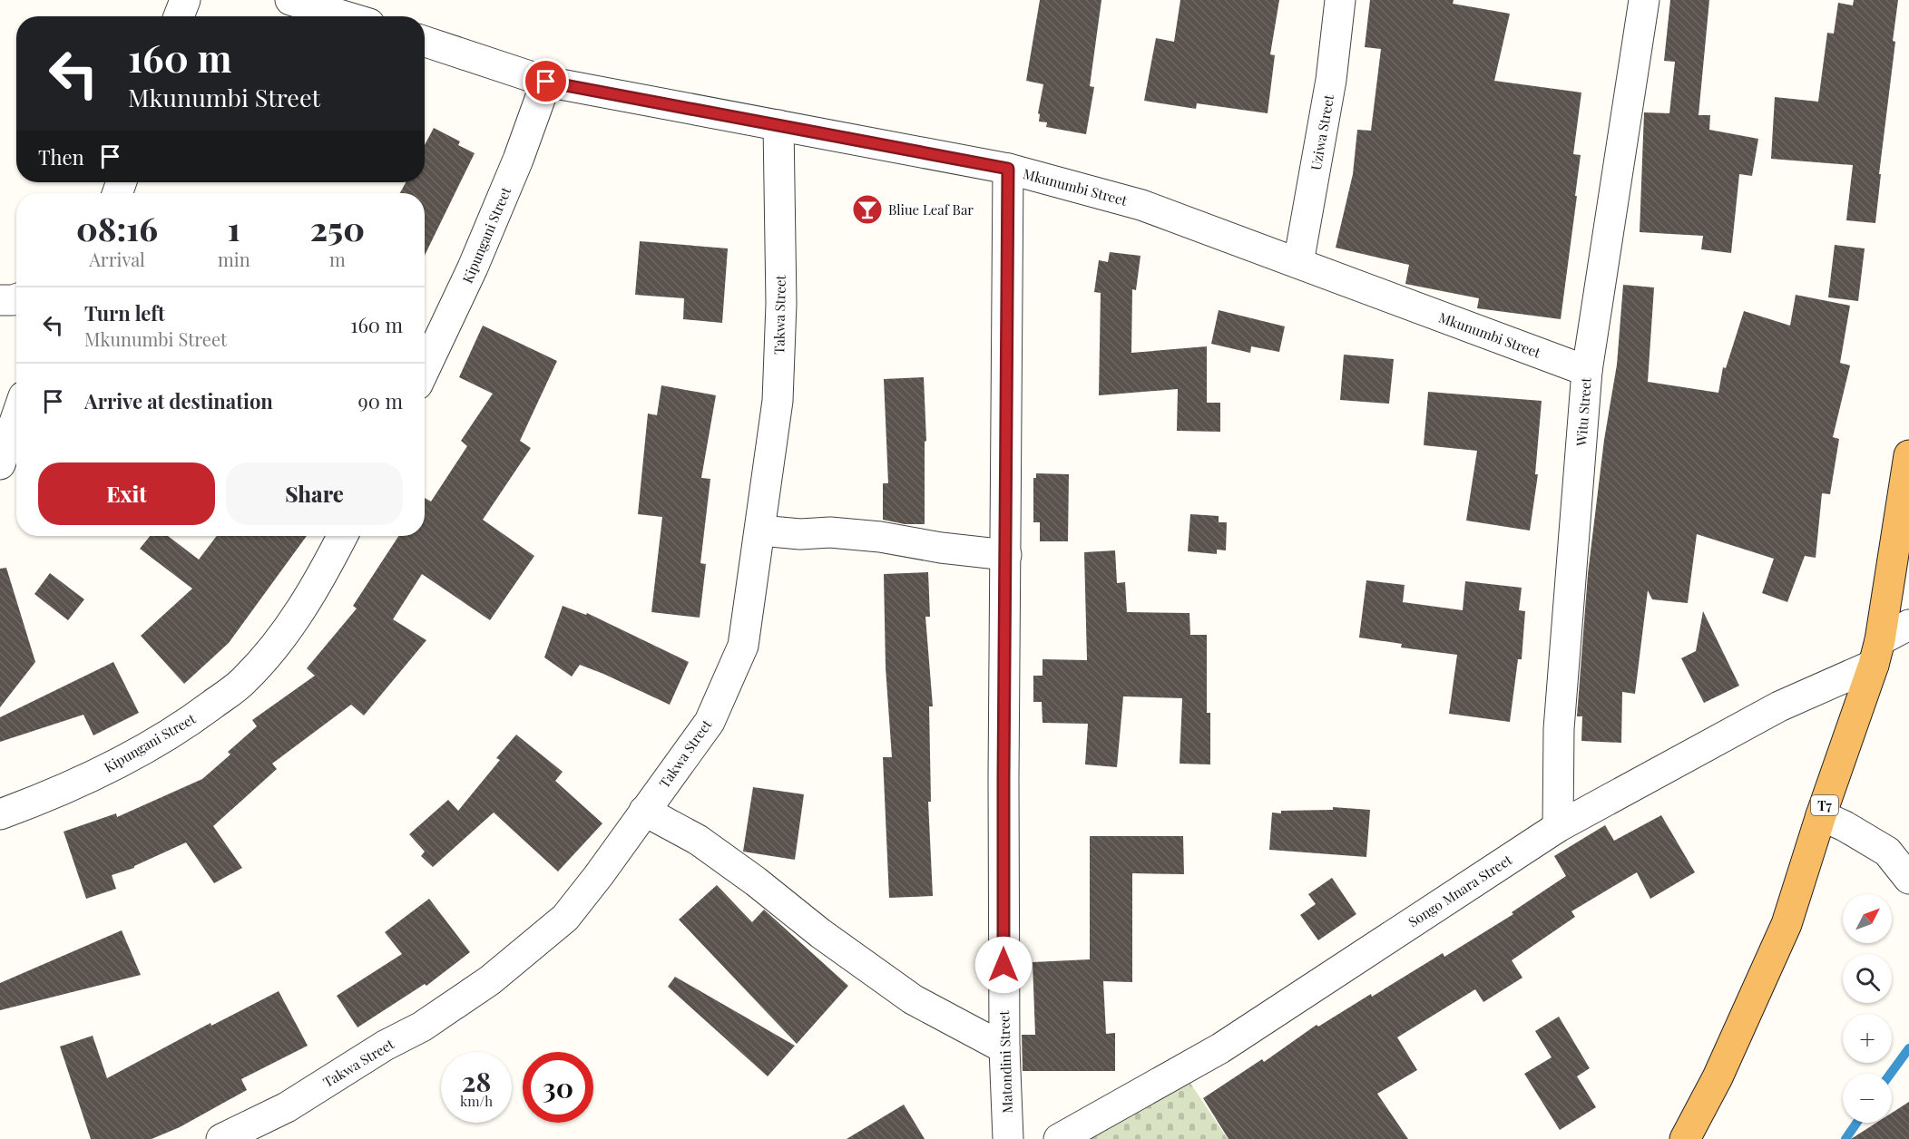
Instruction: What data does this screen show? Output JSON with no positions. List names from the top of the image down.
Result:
{
  "streets": {
    "highway": ["T7"],
    "street": [
      "Uziwa Street",
      "Mkunumbi Street",
      "Kipungani Street",
      "Takwa Street",
      "Witu Street",
      "Songo Mnara Street",
      "Matondini Street"
    ]
  },
  "crossings": [
    ["Uziwa Street", "Mkunumbi Street"],
    ["Mkunumbi Street", "Kipungani Street"],
    ["Mkunumbi Street", "Takwa Street"],
    ["Mkunumbi Street", "Witu Street"],
    ["Mkunumbi Street", "Matondini Street"],
    ["Witu Street", "Songo Mnara Street"],
    ["T7", "Songo Mnara Street"]
  ],
  "places": {
    "bar": ["Bliue Leaf Bar"]
  },
  "north": "top right",
  "page": {
    "turn": ["160 m", "Mkunumbi Street"],
    "then": "Then",
    "eta": [
      "08:16",
      "Arrival",
      "1",
      "min",
      "250",
      "m"
    ],
    "list": [
      {
        "name": "Turn left",
        "note": "Mkunumbi Street",
        "value": "160 m"
      },
      {
        "name": "Arrive at destination",
        "value": "90 m"
      }
    ],
    "buttons": ["Exit", "Share"],
    "map_buttons": ["+", "−"],
    "speed": "28 km/h",
    "limit": "30"
  }
}
